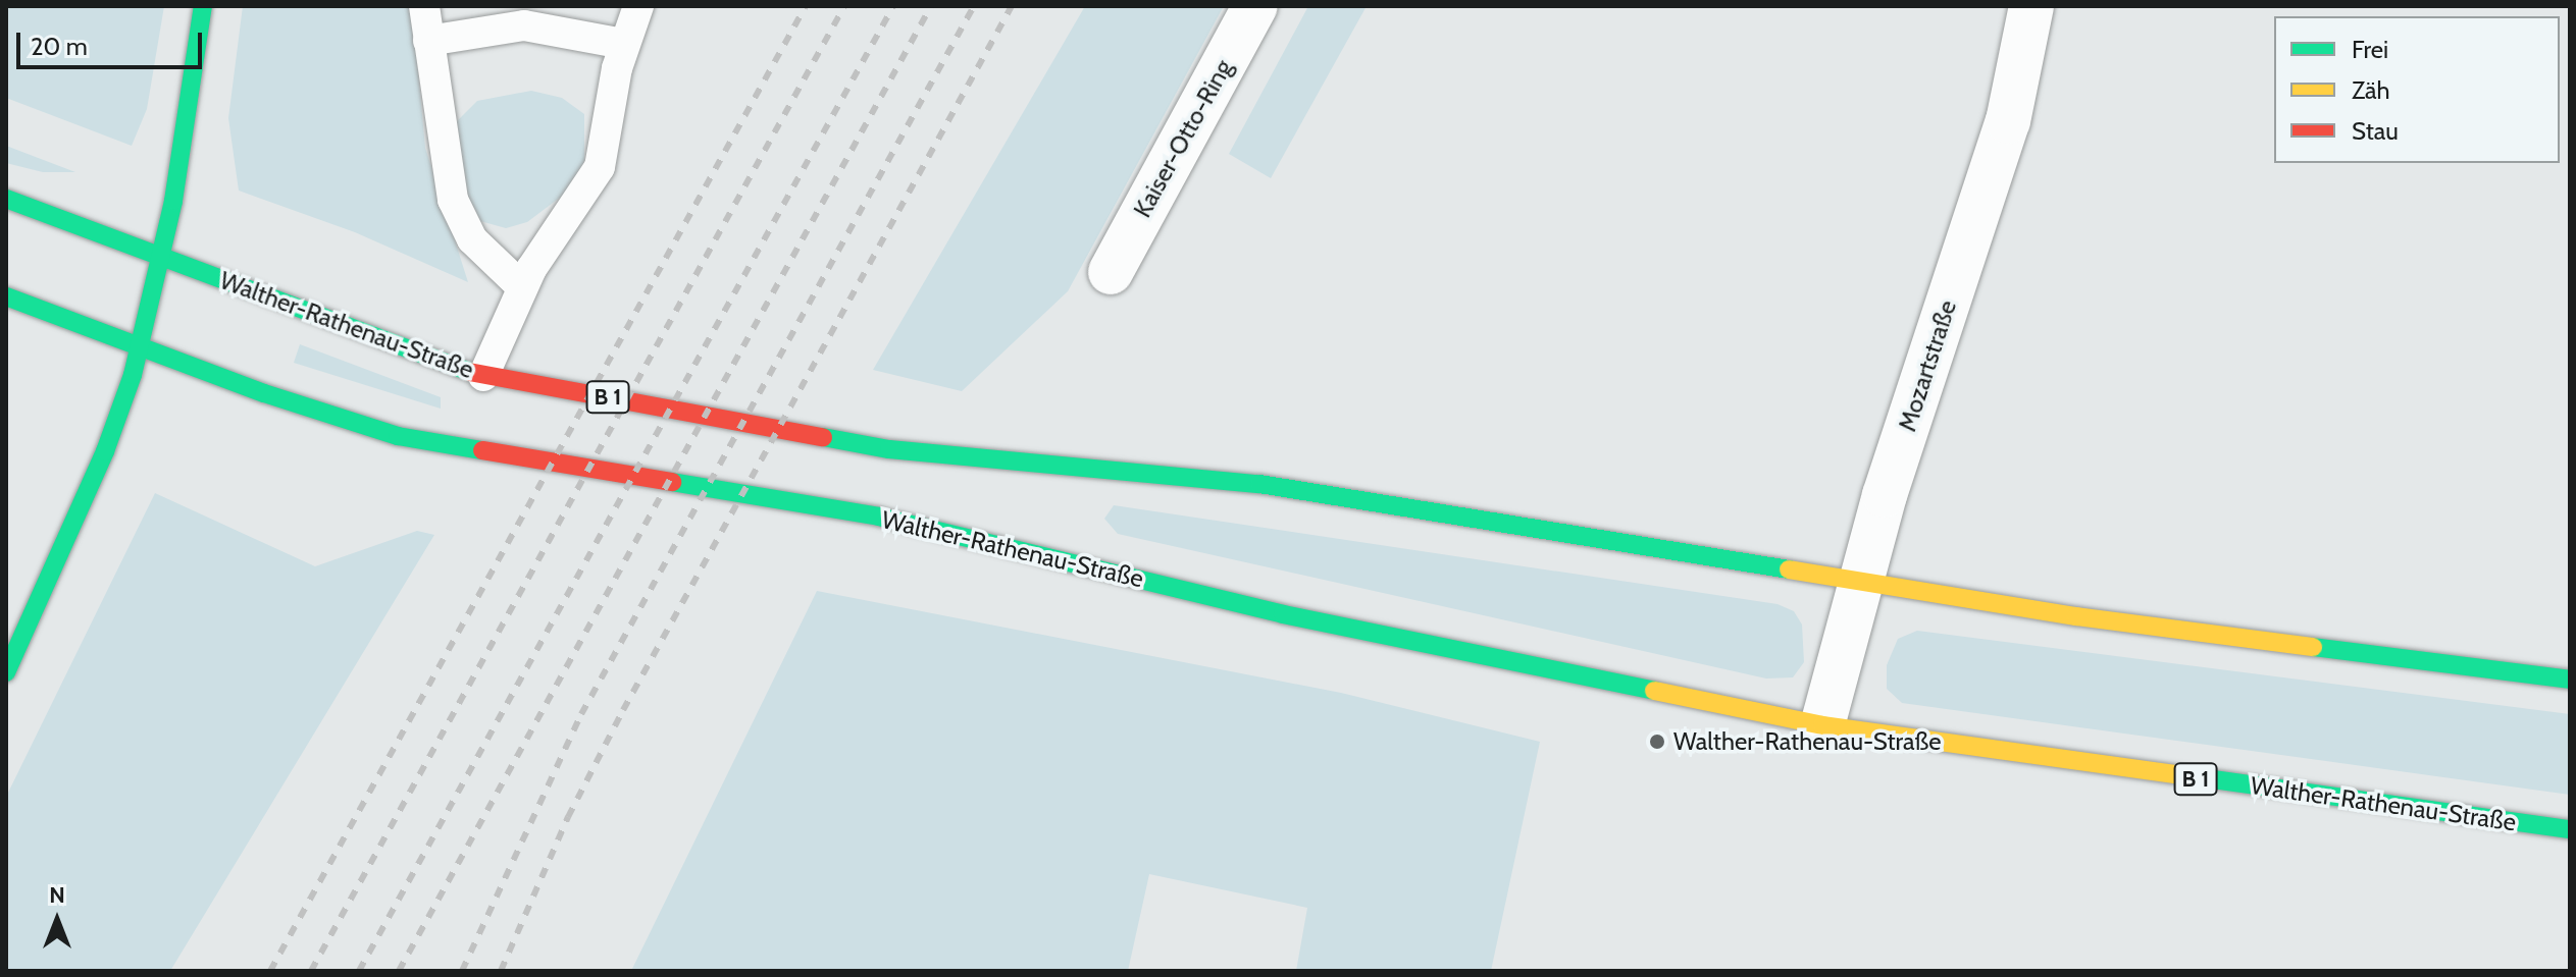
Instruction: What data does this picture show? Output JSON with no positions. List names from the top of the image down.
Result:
{
  "streets": {
    "main road": ["Walther-Rathenau-Straße", "B 1"],
    "street": ["Kaiser-Otto-Ring", "Mozartstraße"]
  },
  "crossings": [
    ["Walther-Rathenau-Straße", "Mozartstraße"],
    ["Walther-Rathenau-Straße", "B 1"]
  ],
  "places": ["Walther-Rathenau-Straße"],
  "legend": ["Frei", "Zäh", "Stau"],
  "scale_bar": "20 m",
  "north": "top"
}
